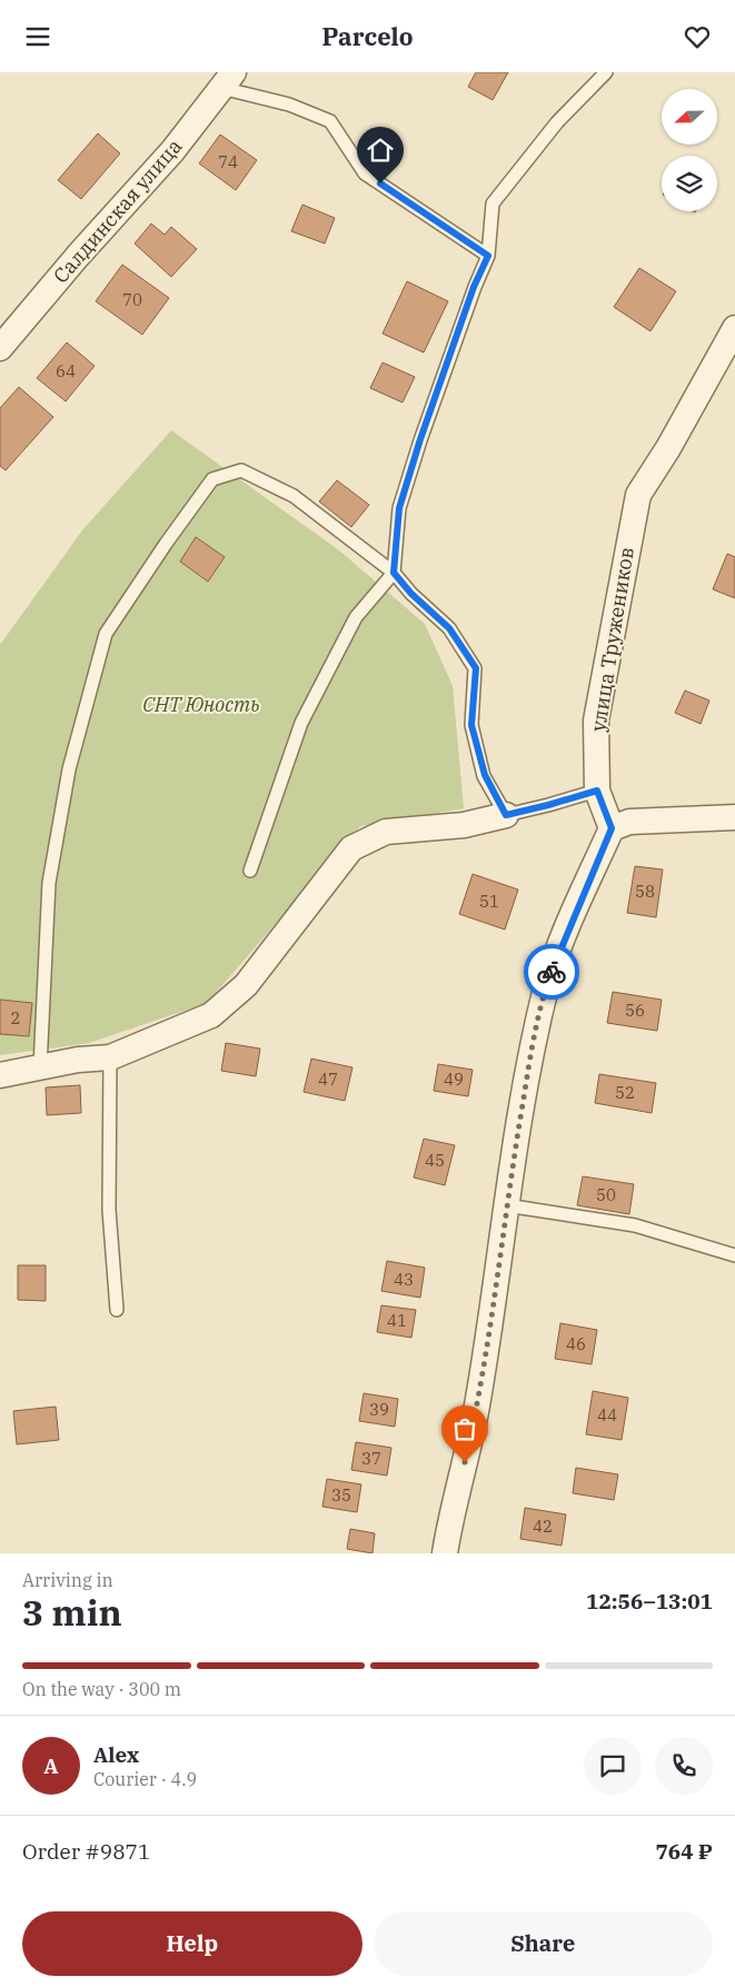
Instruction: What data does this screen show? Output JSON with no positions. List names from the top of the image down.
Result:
{
  "streets": {
    "street": ["Салдинская улица", "улица Тружеников"]
  },
  "parks": ["СНТ Юность"],
  "house_numbers": [
    "74",
    "70",
    "64",
    "58",
    "51",
    "56",
    "2",
    "47",
    "49",
    "52",
    "45",
    "50",
    "43",
    "41",
    "46",
    "39",
    "44",
    "37",
    "35",
    "42"
  ],
  "north": "left",
  "page": {
    "header": "Parcelo",
    "heading": ["3 min", "Arriving in", "12:56–13:01"],
    "panel": [
      "Alex",
      "Courier · 4.9",
      "Order #9871",
      "764 ₽"
    ],
    "bar": "On the way · 300 m",
    "round": "A",
    "buttons": ["Help", "Share"]
  }
}
